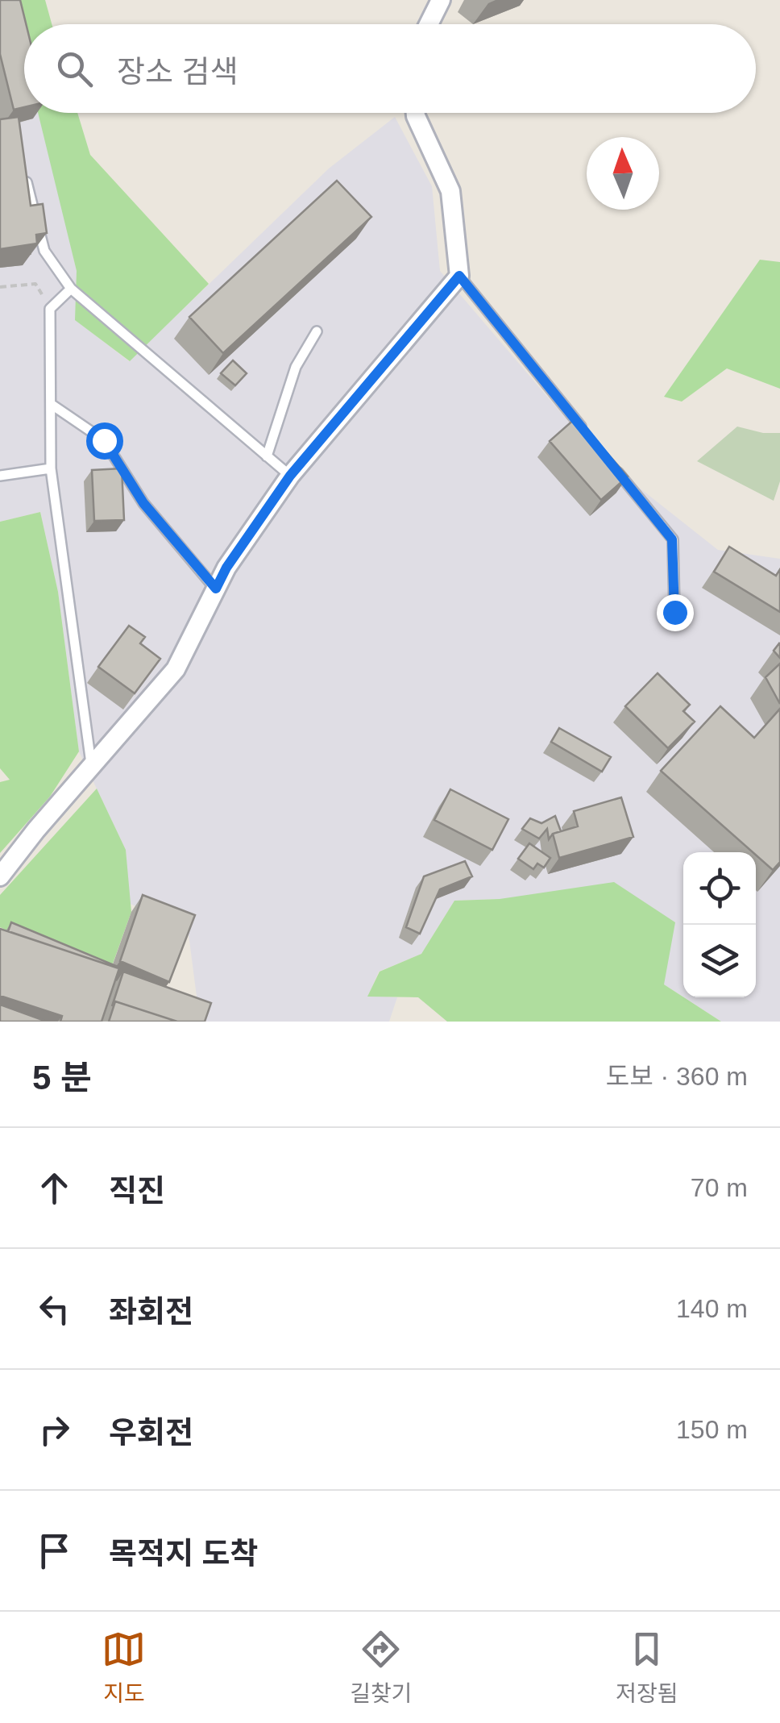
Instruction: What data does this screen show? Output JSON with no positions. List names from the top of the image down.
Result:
{
  "north": "top",
  "page": {
    "search": "장소 검색",
    "heading": ["5 분", "도보 · 360 m"],
    "list": [
      ["직진", "70 m"],
      ["좌회전", "140 m"],
      ["우회전", "150 m"],
      "목적지 도착"
    ],
    "nav": ["지도", "길찾기", "저장됨"]
  }
}
